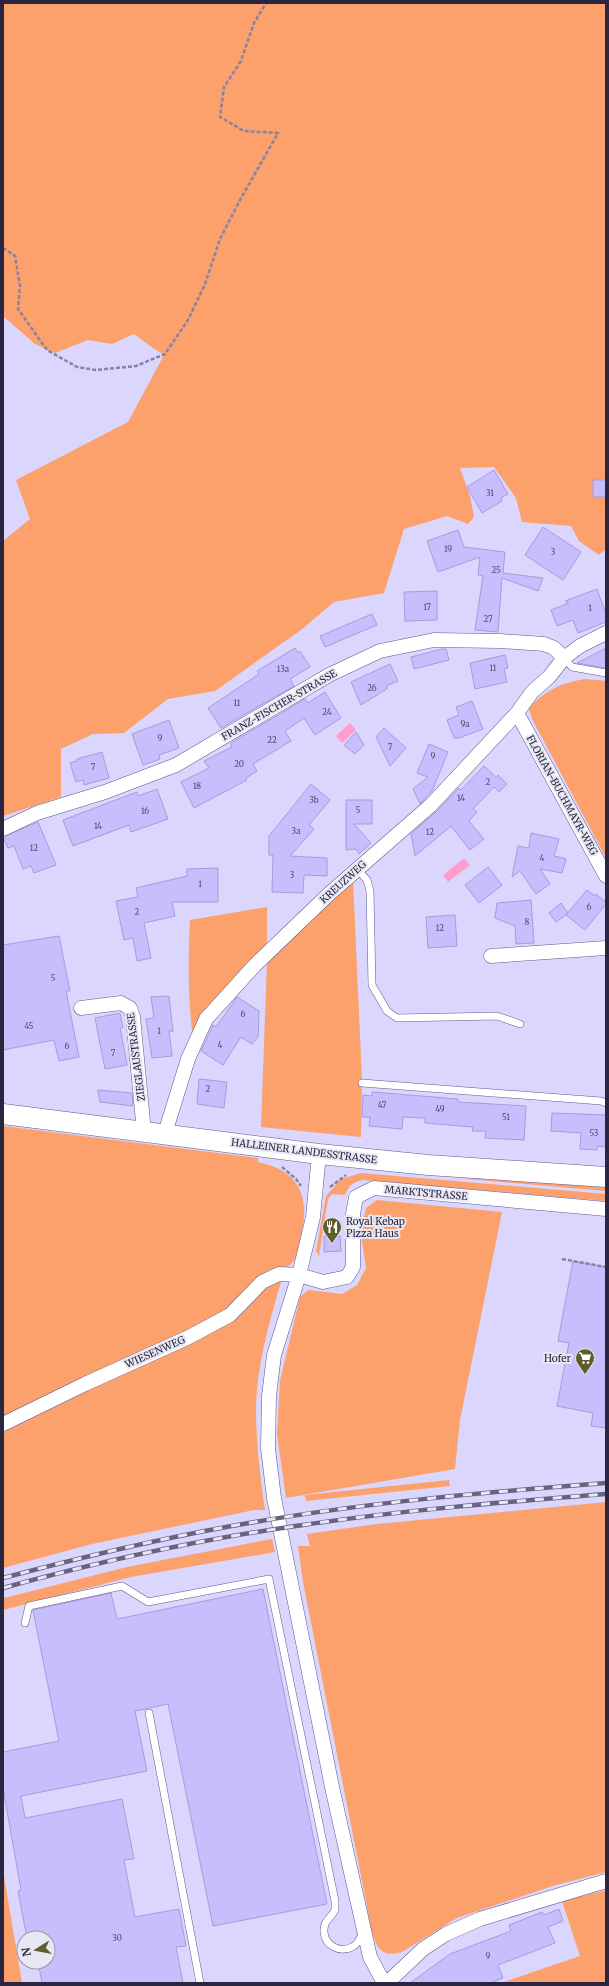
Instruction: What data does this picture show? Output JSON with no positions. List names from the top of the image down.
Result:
{
  "streets": {
    "main road": ["HALLEINER LANDESSTRASSE"],
    "street": [
      "FRANZ-FISCHER-STRASSE",
      "FLORIAN-BUCHMAYR-WEG",
      "KREUZWEG",
      "ZIEGLAUSTRASSE",
      "MARKTSTRASSE",
      "WIESENWEG"
    ]
  },
  "crossings": [
    ["FRANZ-FISCHER-STRASSE", "KREUZWEG"],
    ["FLORIAN-BUCHMAYR-WEG", "KREUZWEG"],
    ["KREUZWEG", "HALLEINER LANDESSTRASSE"],
    ["ZIEGLAUSTRASSE", "HALLEINER LANDESSTRASSE"],
    ["MARKTSTRASSE", "WIESENWEG"]
  ],
  "places": {
    "restaurant": ["Royal Kebap Pizza Haus"],
    "supermarket": ["Hofer"]
  },
  "house_numbers": [
    "31",
    "19",
    "3",
    "25",
    "17",
    "1",
    "27",
    "11",
    "13a",
    "26",
    "11",
    "24",
    "9a",
    "9",
    "22",
    "7",
    "9",
    "20",
    "7",
    "2",
    "18",
    "14",
    "3b",
    "5",
    "16",
    "14",
    "3a",
    "12",
    "12",
    "4",
    "3",
    "1",
    "6",
    "2",
    "8",
    "12",
    "5",
    "6",
    "45",
    "1",
    "4",
    "6",
    "7",
    "2",
    "47",
    "49",
    "51",
    "53",
    "30",
    "9"
  ],
  "north": "left"
}
